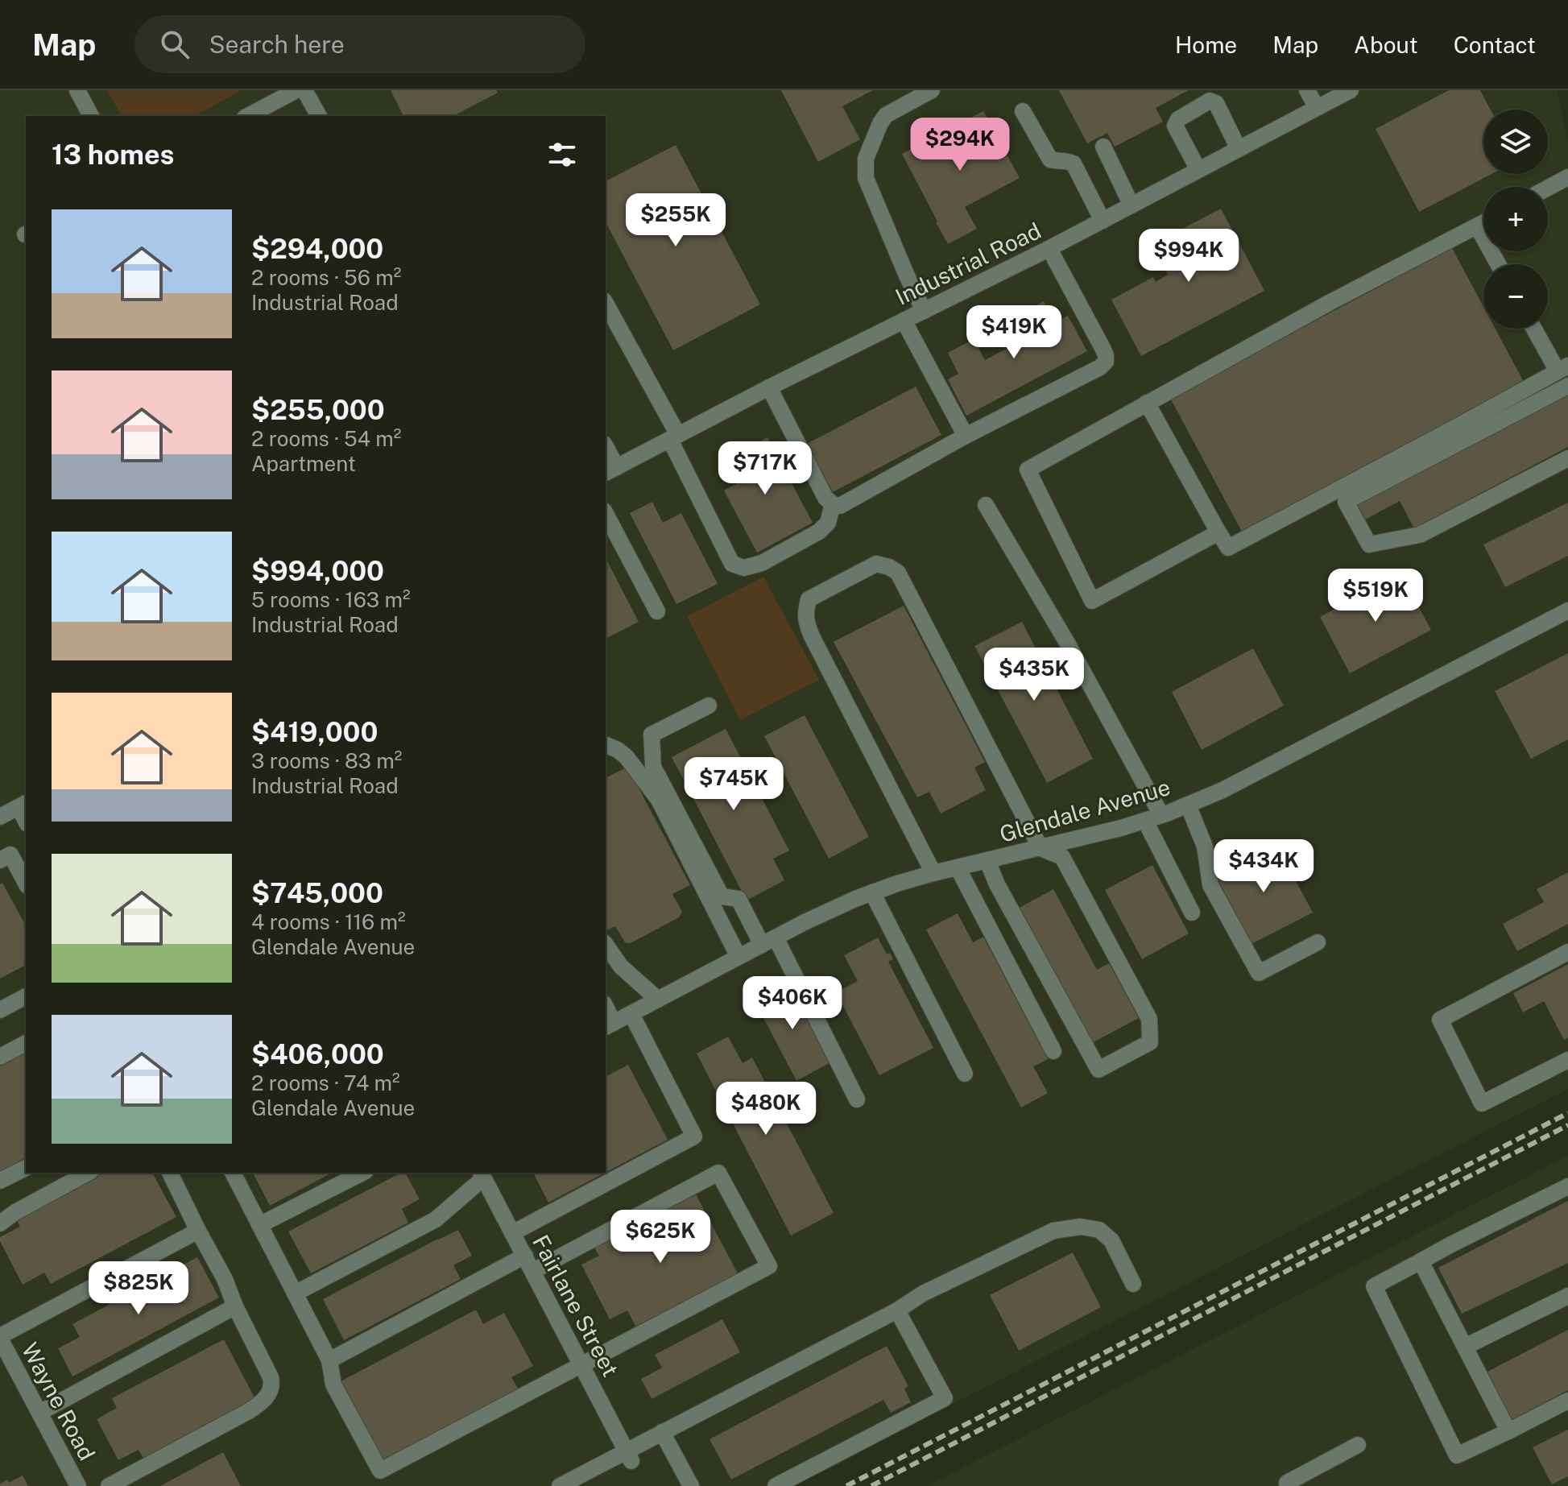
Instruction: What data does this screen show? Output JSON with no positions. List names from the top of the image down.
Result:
{
  "streets": {
    "street": [
      "Industrial Road",
      "Glendale Avenue",
      "Fairlane Street",
      "Wayne Road"
    ]
  },
  "page": {
    "header": "Map",
    "search": "Search here",
    "nav": [
      "Home",
      "Map",
      "About",
      "Contact"
    ],
    "map_buttons": ["+", "−"],
    "heading": "13 homes",
    "price": [
      "$294K",
      "$255K",
      "$994K",
      "$419K",
      "$717K",
      "$519K",
      "$435K",
      "$745K",
      "$434K",
      "$406K",
      "$480K",
      "$625K",
      "$825K"
    ],
    "list": [
      {
        "name": "$294,000",
        "note": "2 rooms · 56 m² · Industrial Road"
      },
      {
        "name": "$255,000",
        "note": "2 rooms · 54 m² · Apartment"
      },
      {
        "name": "$994,000",
        "note": "5 rooms · 163 m² · Industrial Road"
      },
      {
        "name": "$419,000",
        "note": "3 rooms · 83 m² · Industrial Road"
      },
      {
        "name": "$745,000",
        "note": "4 rooms · 116 m² · Glendale Avenue"
      },
      {
        "name": "$406,000",
        "note": "2 rooms · 74 m² · Glendale Avenue"
      }
    ]
  }
}
